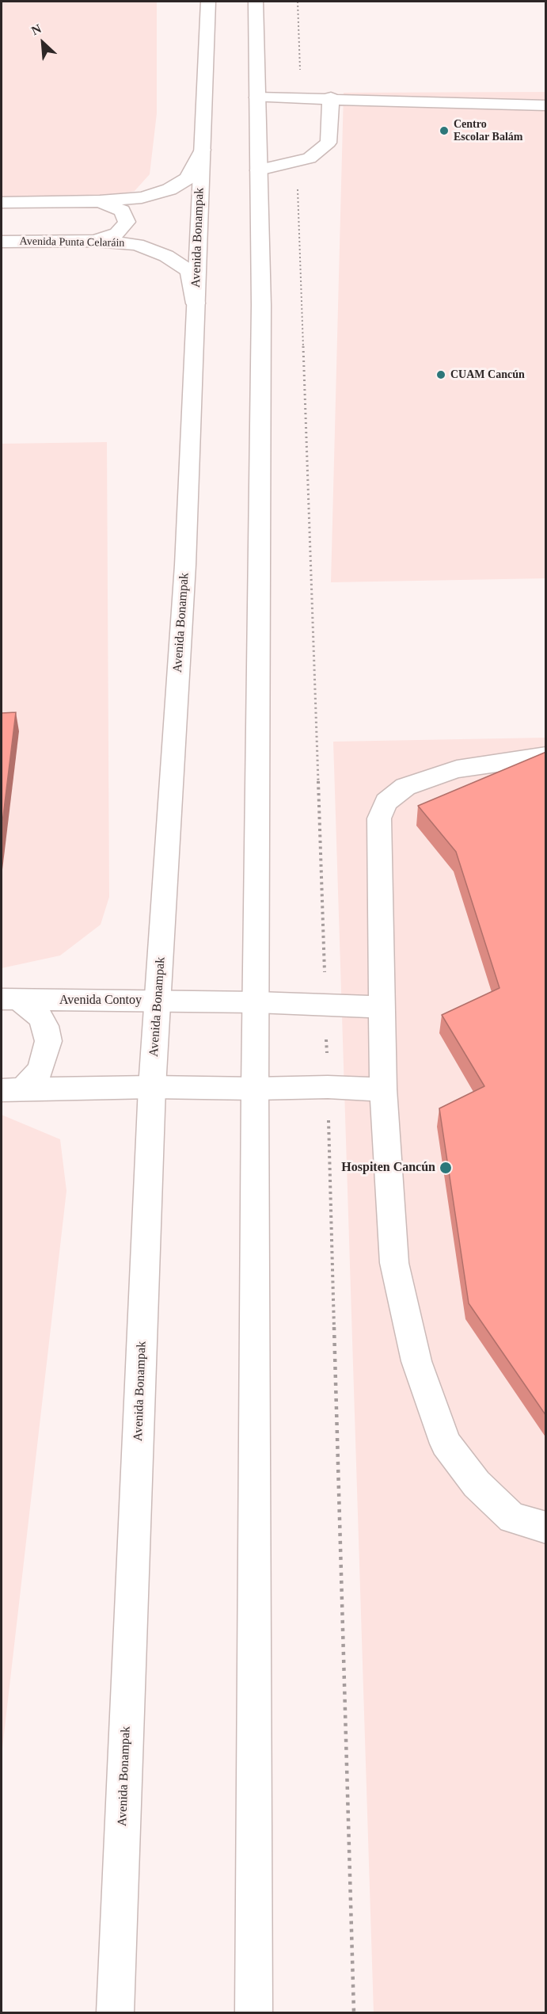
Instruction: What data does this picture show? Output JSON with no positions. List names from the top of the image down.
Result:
{
  "streets": {
    "main road": ["Avenida Bonampak", "Avenida Punta Celaráin", "Avenida Contoy"]
  },
  "crossings": [
    ["Avenida Bonampak", "Avenida Punta Celaráin"],
    ["Avenida Bonampak", "Avenida Contoy"]
  ],
  "places": ["Centro Escolar Balám", "CUAM Cancún", "Hospiten Cancún"],
  "north": "top left"
}
